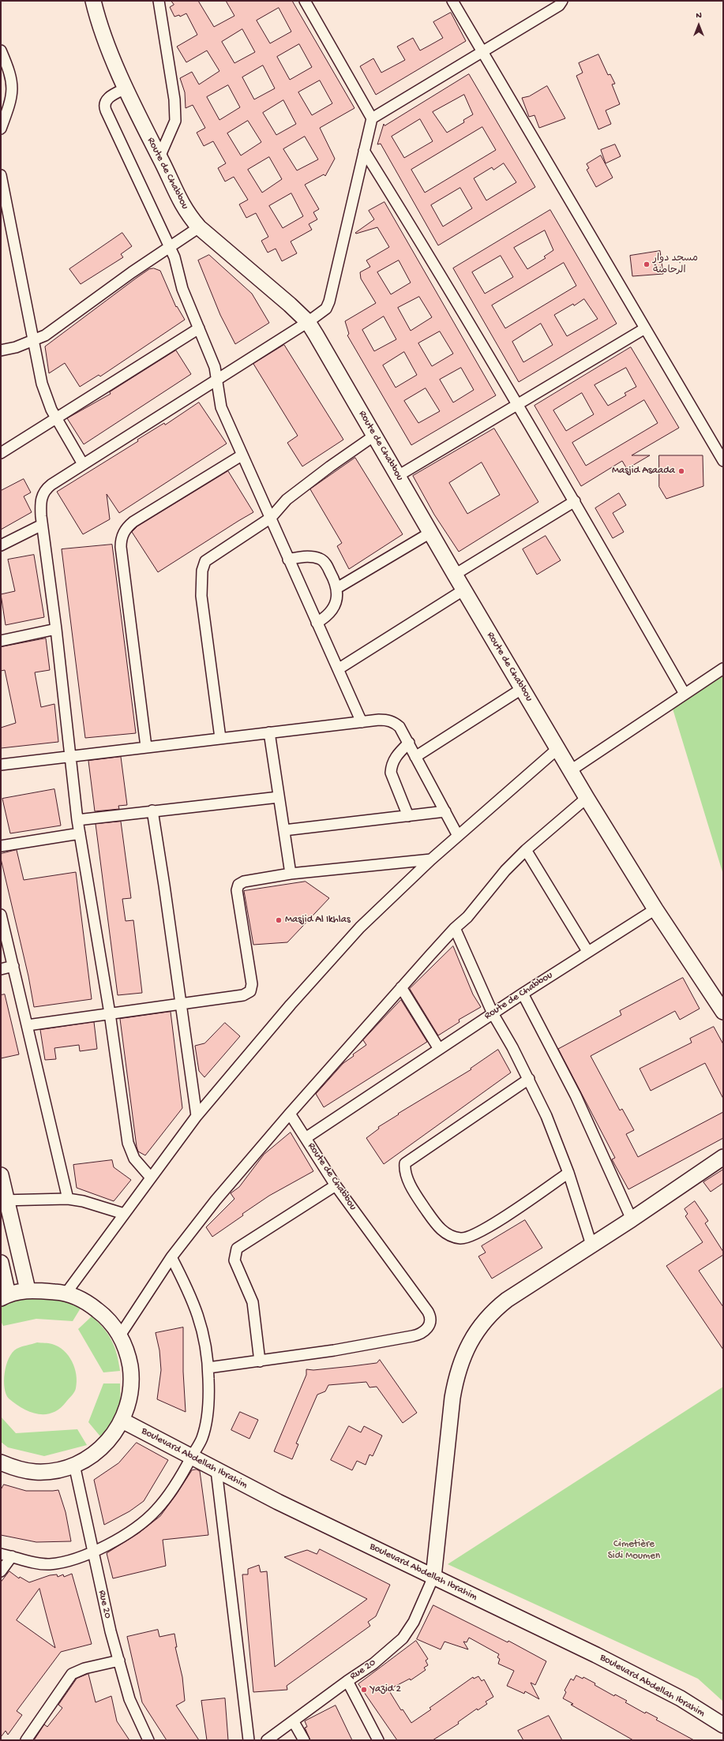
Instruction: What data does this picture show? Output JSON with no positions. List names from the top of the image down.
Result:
{
  "streets": {
    "street": ["Route de Chabbou", "Boulevard Abdellah Ibrahim", "Rue 20"]
  },
  "crossings": [
    ["Boulevard Abdellah Ibrahim", "Rue 20"]
  ],
  "parks": ["Cimetière Sidi Moumen"],
  "places": [
    "مسجد دوار الرحامنة",
    "Masjid Asaada",
    "Masjid Al Ikhlas",
    "Yazid 2"
  ],
  "north": "top"
}
